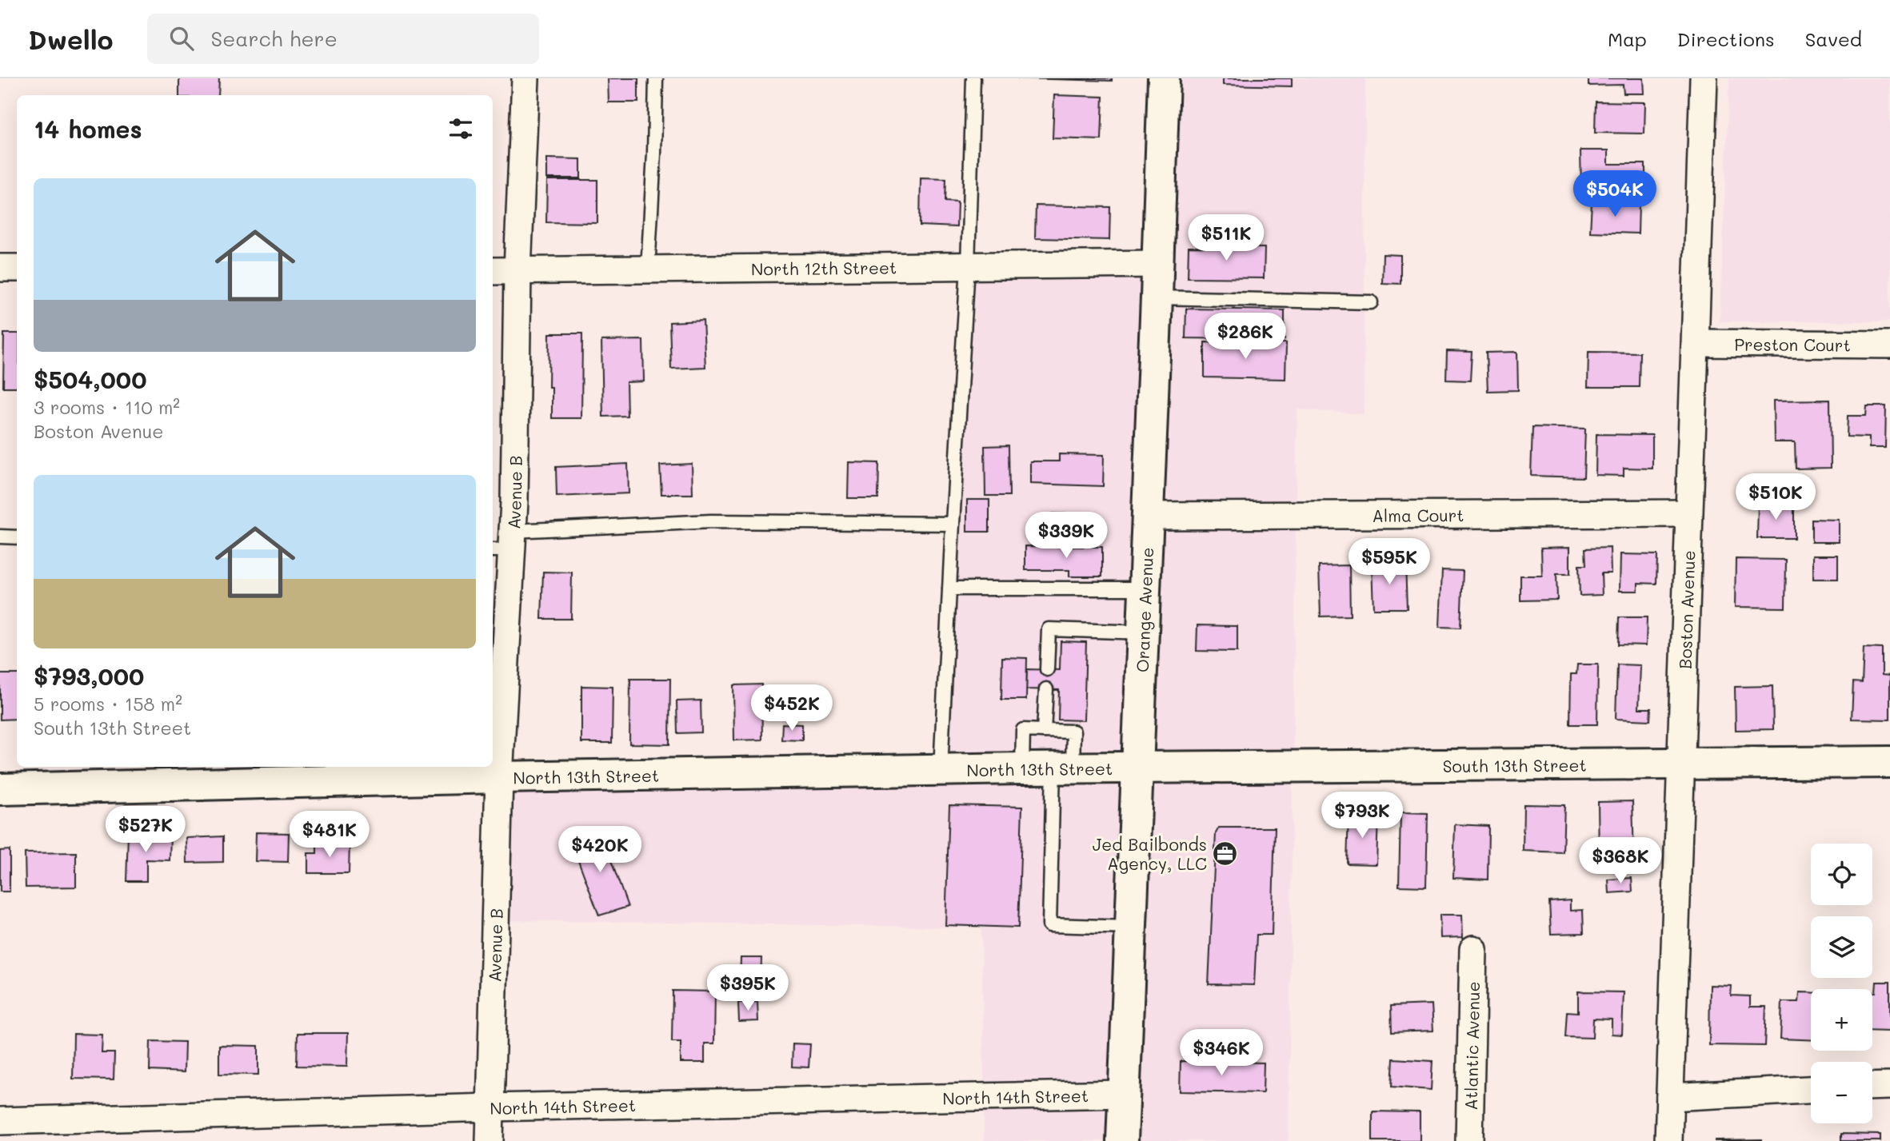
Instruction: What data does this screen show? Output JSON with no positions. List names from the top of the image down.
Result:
{
  "streets": {
    "street": [
      "North 12th Street",
      "Preston Court",
      "Avenue B",
      "Alma Court",
      "Boston Avenue",
      "Orange Avenue",
      "South 13th Street",
      "North 13th Street",
      "Atlantic Avenue",
      "North 14th Street"
    ]
  },
  "crossings": [
    ["North 12th Street", "Avenue B"],
    ["North 12th Street", "Orange Avenue"],
    ["Preston Court", "Boston Avenue"],
    ["Avenue B", "North 13th Street"],
    ["Avenue B", "North 14th Street"],
    ["Alma Court", "Boston Avenue"],
    ["Alma Court", "Orange Avenue"],
    ["Boston Avenue", "South 13th Street"],
    ["Orange Avenue", "South 13th Street"],
    ["Orange Avenue", "North 13th Street"],
    ["Orange Avenue", "North 14th Street"],
    ["South 13th Street", "North 13th Street"]
  ],
  "places": {
    "office": ["Jed Bailbonds Agency, LLC"]
  },
  "page": {
    "header": "Dwello",
    "search": "Search here",
    "nav": ["Map", "Directions", "Saved"],
    "heading": "14 homes",
    "list": [
      {
        "name": "$504,000",
        "note": "3 rooms · 110 m² · Boston Avenue"
      },
      {
        "name": "$793,000",
        "note": "5 rooms · 158 m² · South 13th Street"
      }
    ],
    "price": [
      "$504K",
      "$511K",
      "$286K",
      "$510K",
      "$339K",
      "$595K",
      "$452K",
      "$793K",
      "$527K",
      "$481K",
      "$420K",
      "$368K",
      "$395K",
      "$346K"
    ],
    "map_buttons": ["+", "−"]
  }
}
